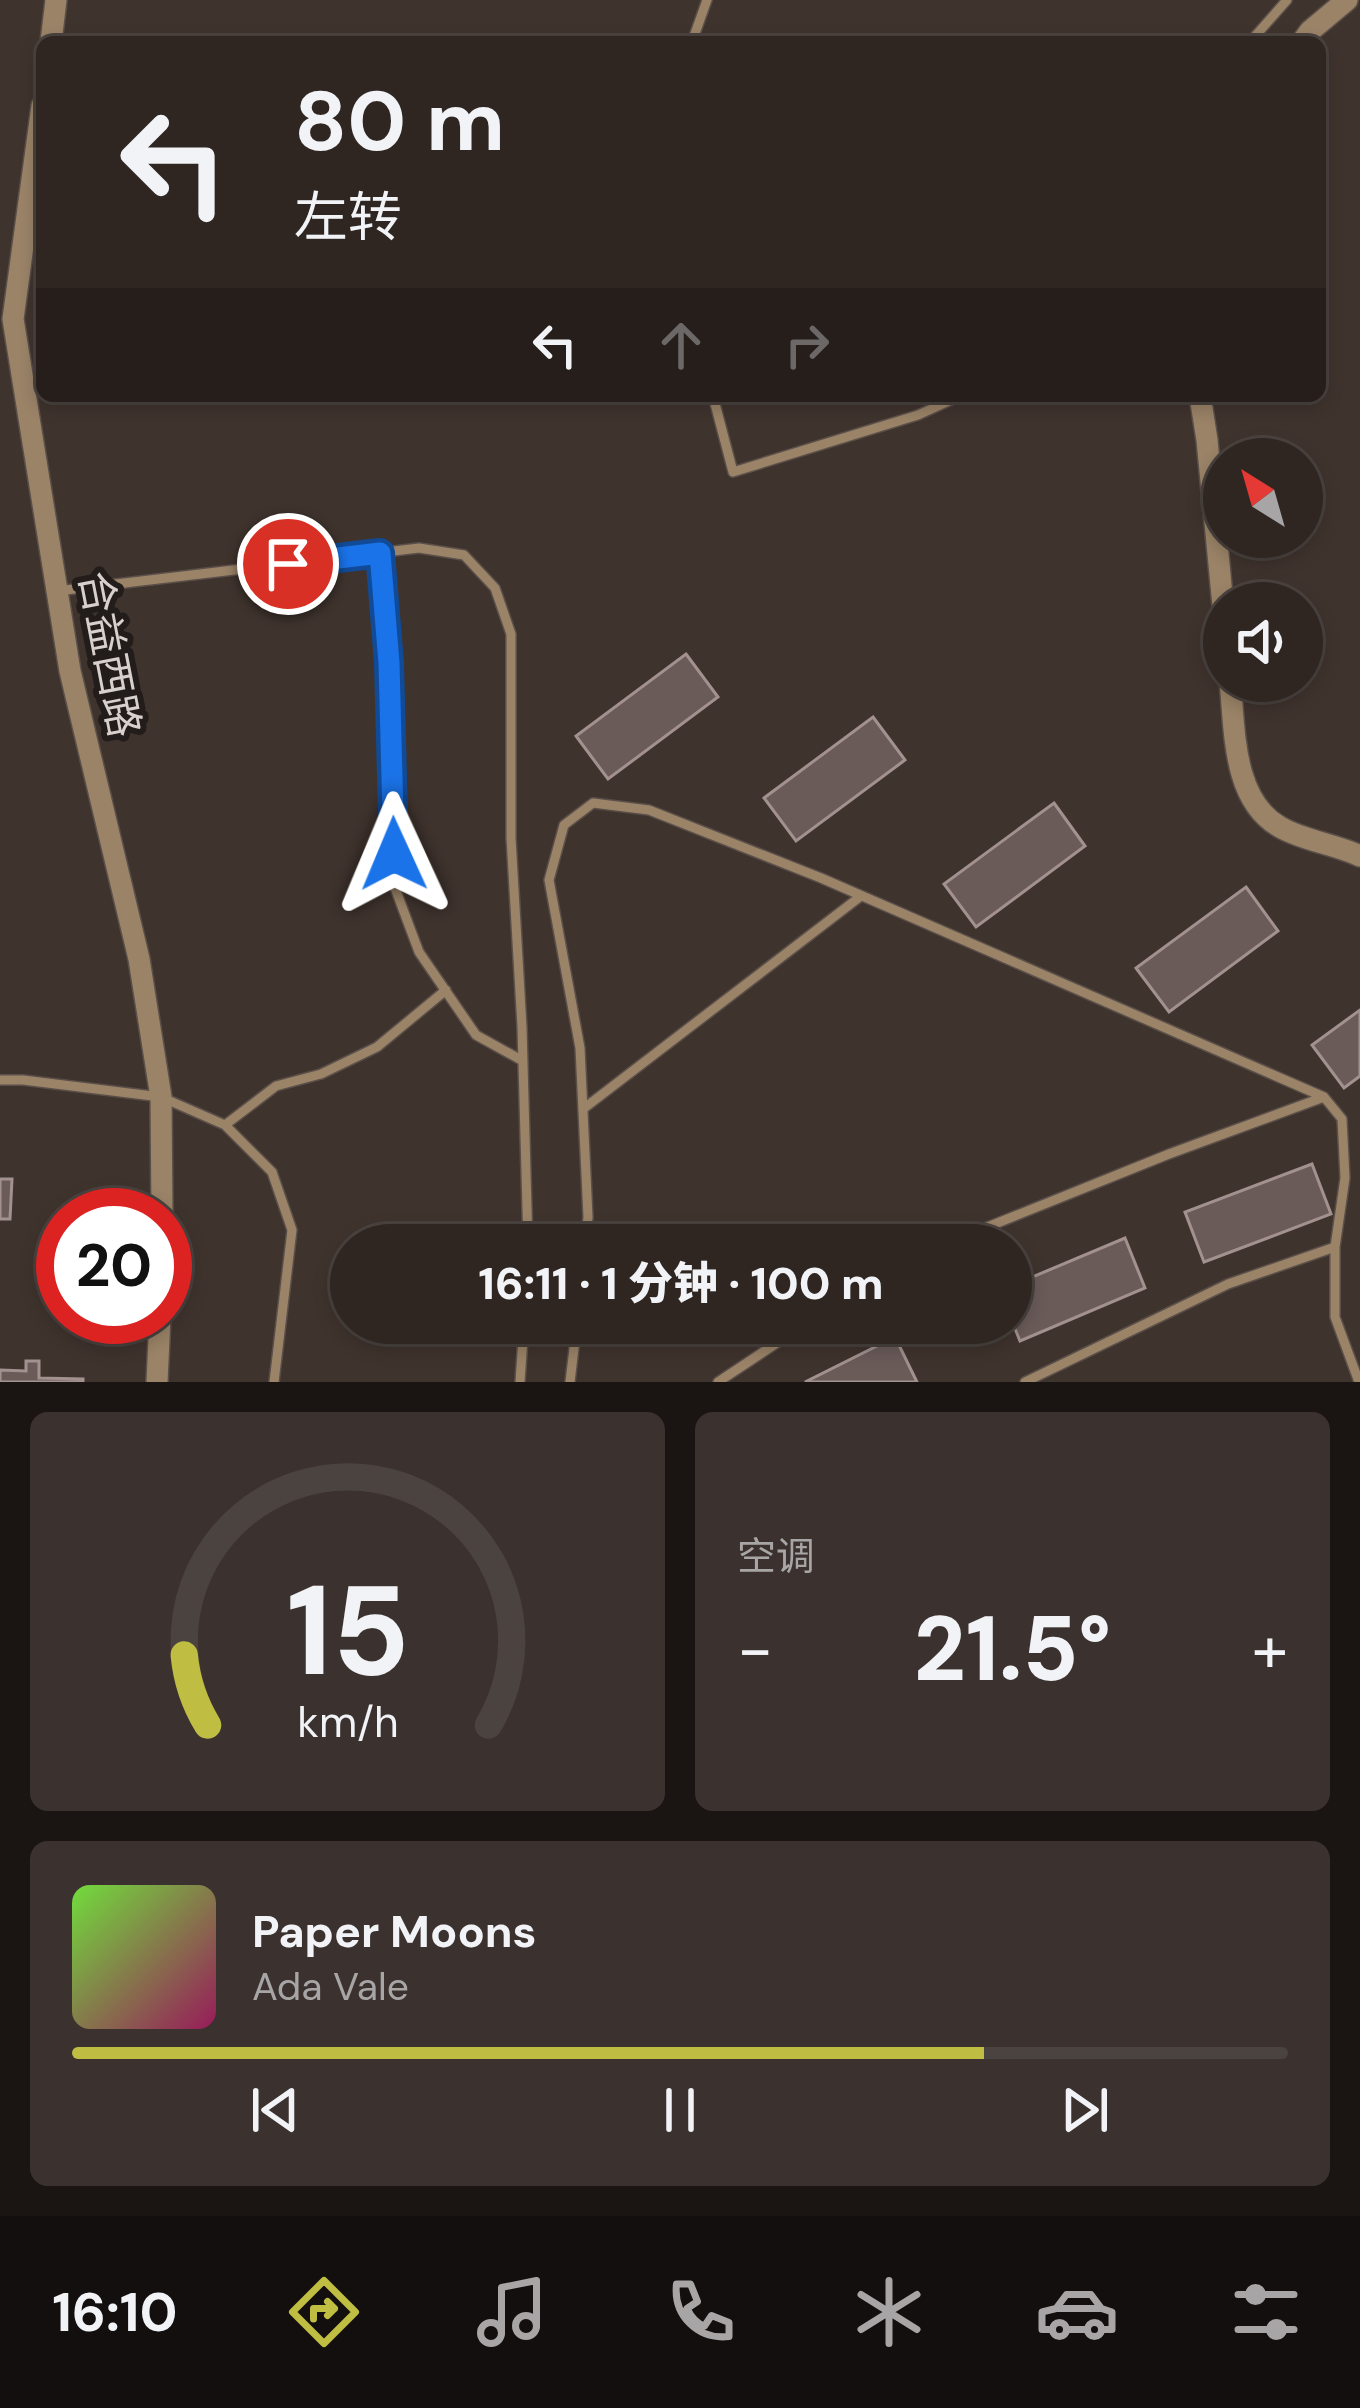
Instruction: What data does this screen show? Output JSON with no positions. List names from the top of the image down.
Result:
{
  "streets": {
    "street": ["合益西路"]
  },
  "north": "top left",
  "page": {
    "turn": ["80 m", "左转"],
    "limit": "20",
    "trip": "16:11 · 1 分钟 · 100 m",
    "tile": "空调",
    "heat": ["−", "21.5°", "+"],
    "song": ["Paper Moons", "Ada Vale"],
    "tabs": "16:10",
    "gauge": ["15", "km/h"]
  }
}
